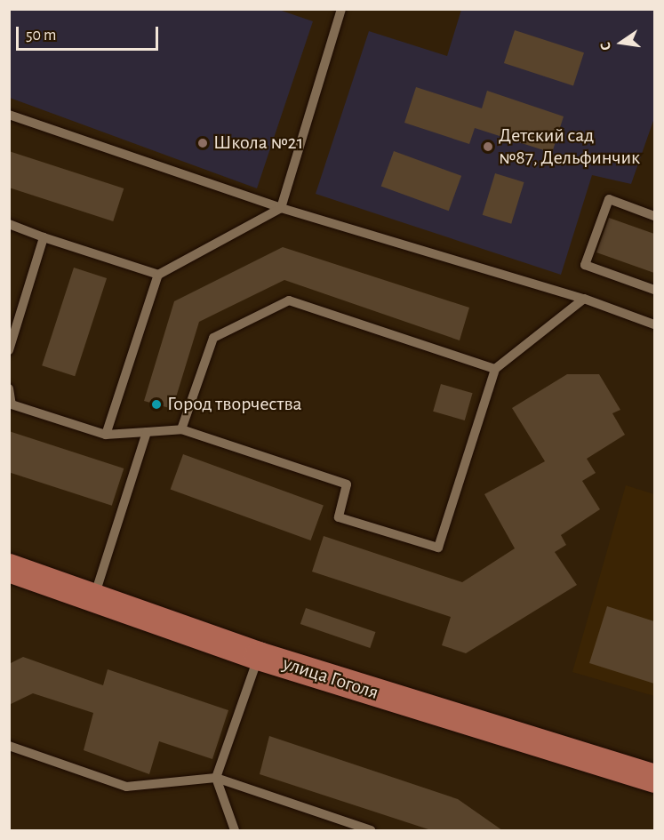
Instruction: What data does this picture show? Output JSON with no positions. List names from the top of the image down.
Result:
{
  "streets": {
    "main road": ["улица Гоголя"]
  },
  "places": ["Школа №21", "Детский сад №87, Дельфинчик", "Город творчества"],
  "scale_bar": "50 m",
  "north": "left"
}
